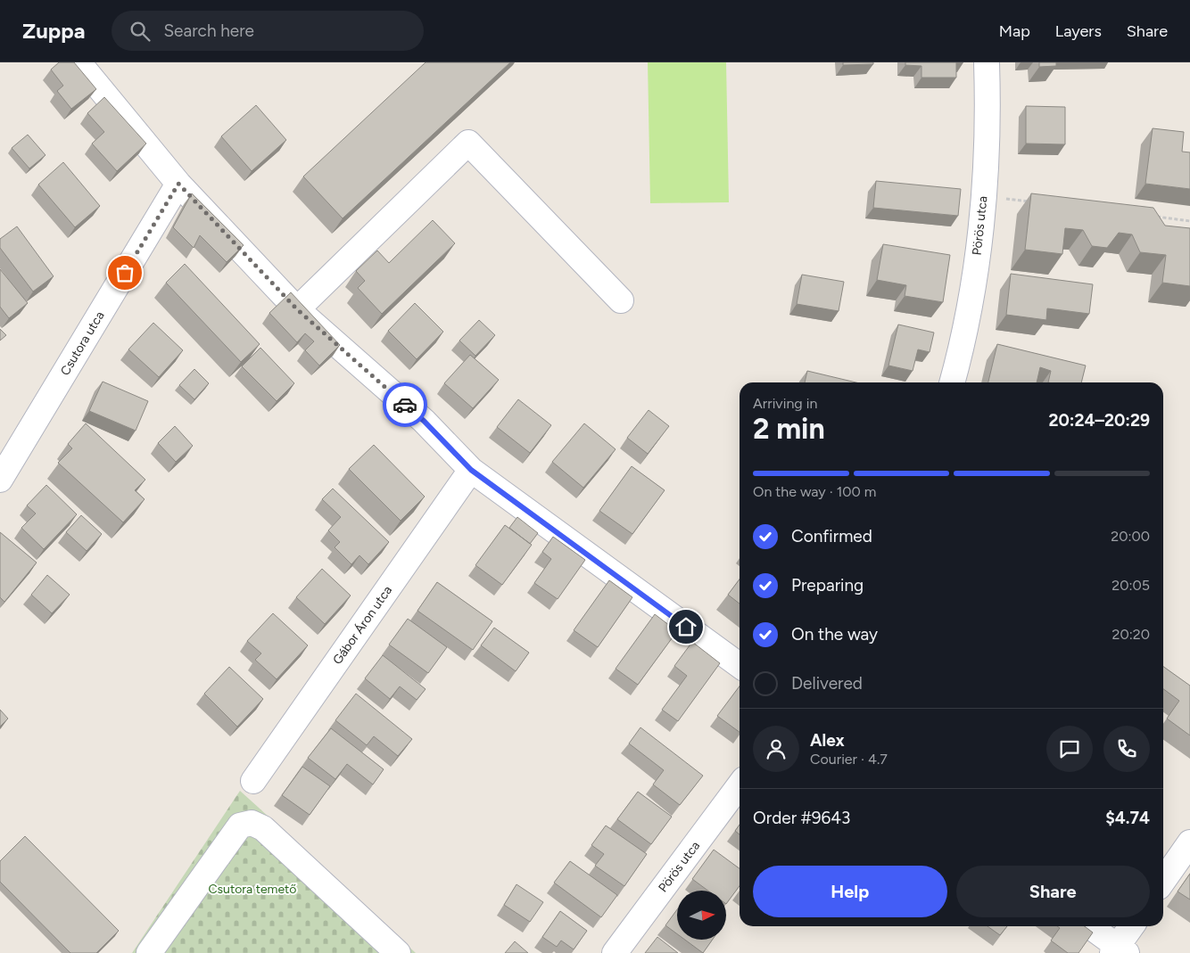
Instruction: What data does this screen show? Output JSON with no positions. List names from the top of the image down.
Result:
{
  "streets": {
    "street": ["Pörös utca", "Csutora utca", "Gábor Áron utca"]
  },
  "parks": ["Csutora temető"],
  "north": "right",
  "page": {
    "header": "Zuppa",
    "search": "Search here",
    "nav": ["Map", "Layers", "Share"],
    "heading": ["2 min", "Arriving in", "20:24–20:29"],
    "panel": [
      "Alex",
      "Courier · 4.7",
      "Order #9643",
      "$4.74"
    ],
    "bar": "On the way · 100 m",
    "list": [
      ["Confirmed", "20:00"],
      ["Preparing", "20:05"],
      ["On the way", "20:20"],
      "Delivered"
    ],
    "buttons": ["Help", "Share"]
  }
}
